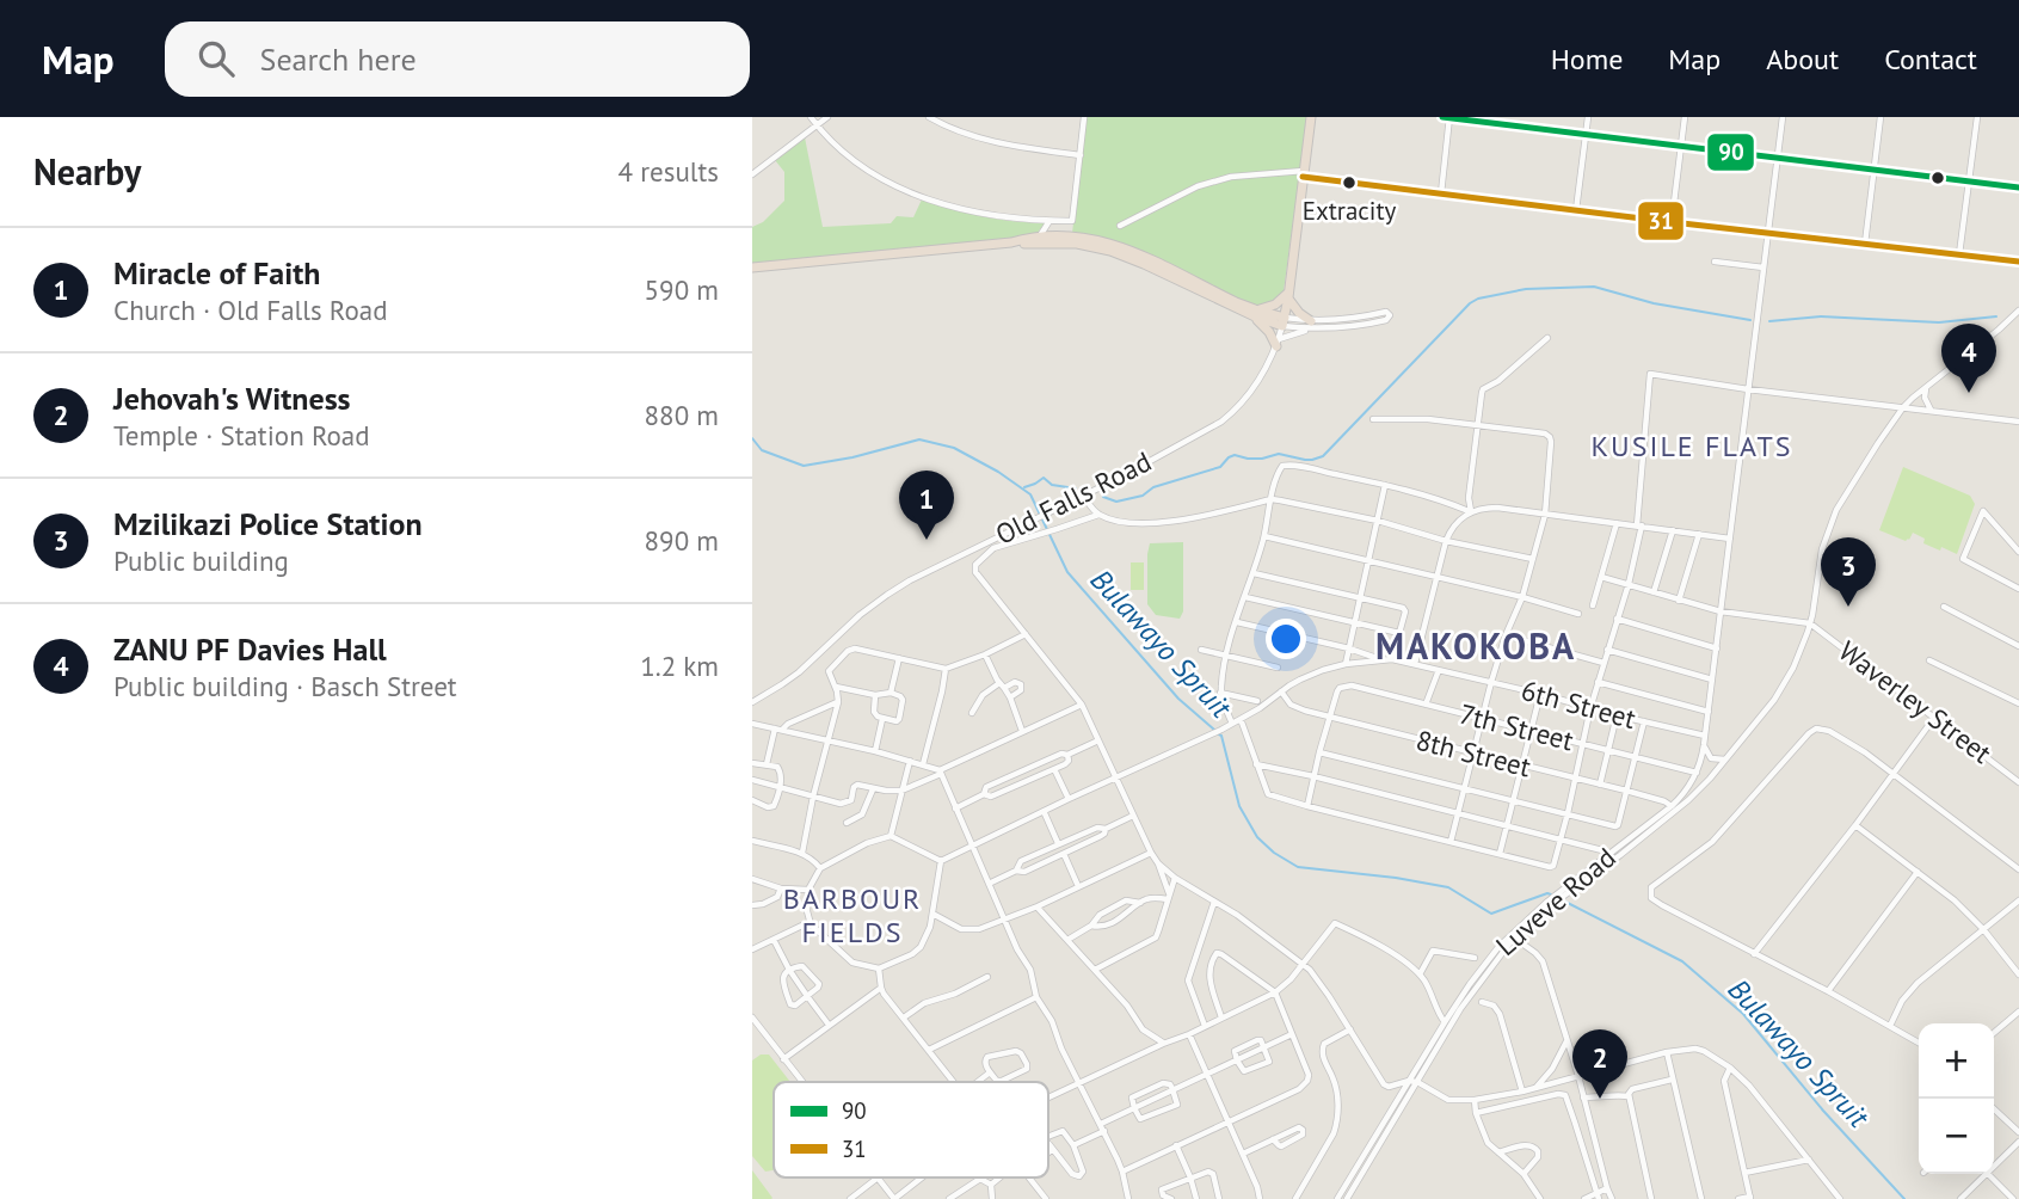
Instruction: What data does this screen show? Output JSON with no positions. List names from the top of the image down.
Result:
{
  "streets": {
    "street": [
      "Old Falls Road",
      "Waverley Street",
      "6th Street",
      "7th Street",
      "8th Street",
      "Luveve Road"
    ]
  },
  "crossings": [
    ["Waverley Street", "Luveve Road"],
    ["6th Street", "8th Street"],
    ["6th Street", "Luveve Road"],
    ["7th Street", "8th Street"],
    ["7th Street", "Luveve Road"],
    ["8th Street", "Luveve Road"]
  ],
  "districts": ["KUSILE FLATS", "MAKOKOBA", "BARBOUR FIELDS"],
  "water": ["Bulawayo Spruit"],
  "places": ["Extracity"],
  "lines": ["transit line 90", "transit line 31"],
  "legend": ["90", "31"],
  "page": {
    "header": "Map",
    "search": "Search here",
    "nav": [
      "Home",
      "Map",
      "About",
      "Contact"
    ],
    "heading": ["Nearby", "4 results"],
    "list": [
      {
        "mark": "1",
        "name": "Miracle of Faith",
        "note": "Church · Old Falls Road",
        "value": "590 m"
      },
      {
        "mark": "2",
        "name": "Jehovah's Witness",
        "note": "Temple · Station Road",
        "value": "880 m"
      },
      {
        "mark": "3",
        "name": "Mzilikazi Police Station",
        "note": "Public building",
        "value": "890 m"
      },
      {
        "mark": "4",
        "name": "ZANU PF Davies Hall",
        "note": "Public building · Basch Street",
        "value": "1.2 km"
      }
    ],
    "pins": [
      "4",
      "1",
      "3",
      "2"
    ],
    "map_buttons": ["+", "−"]
  }
}
